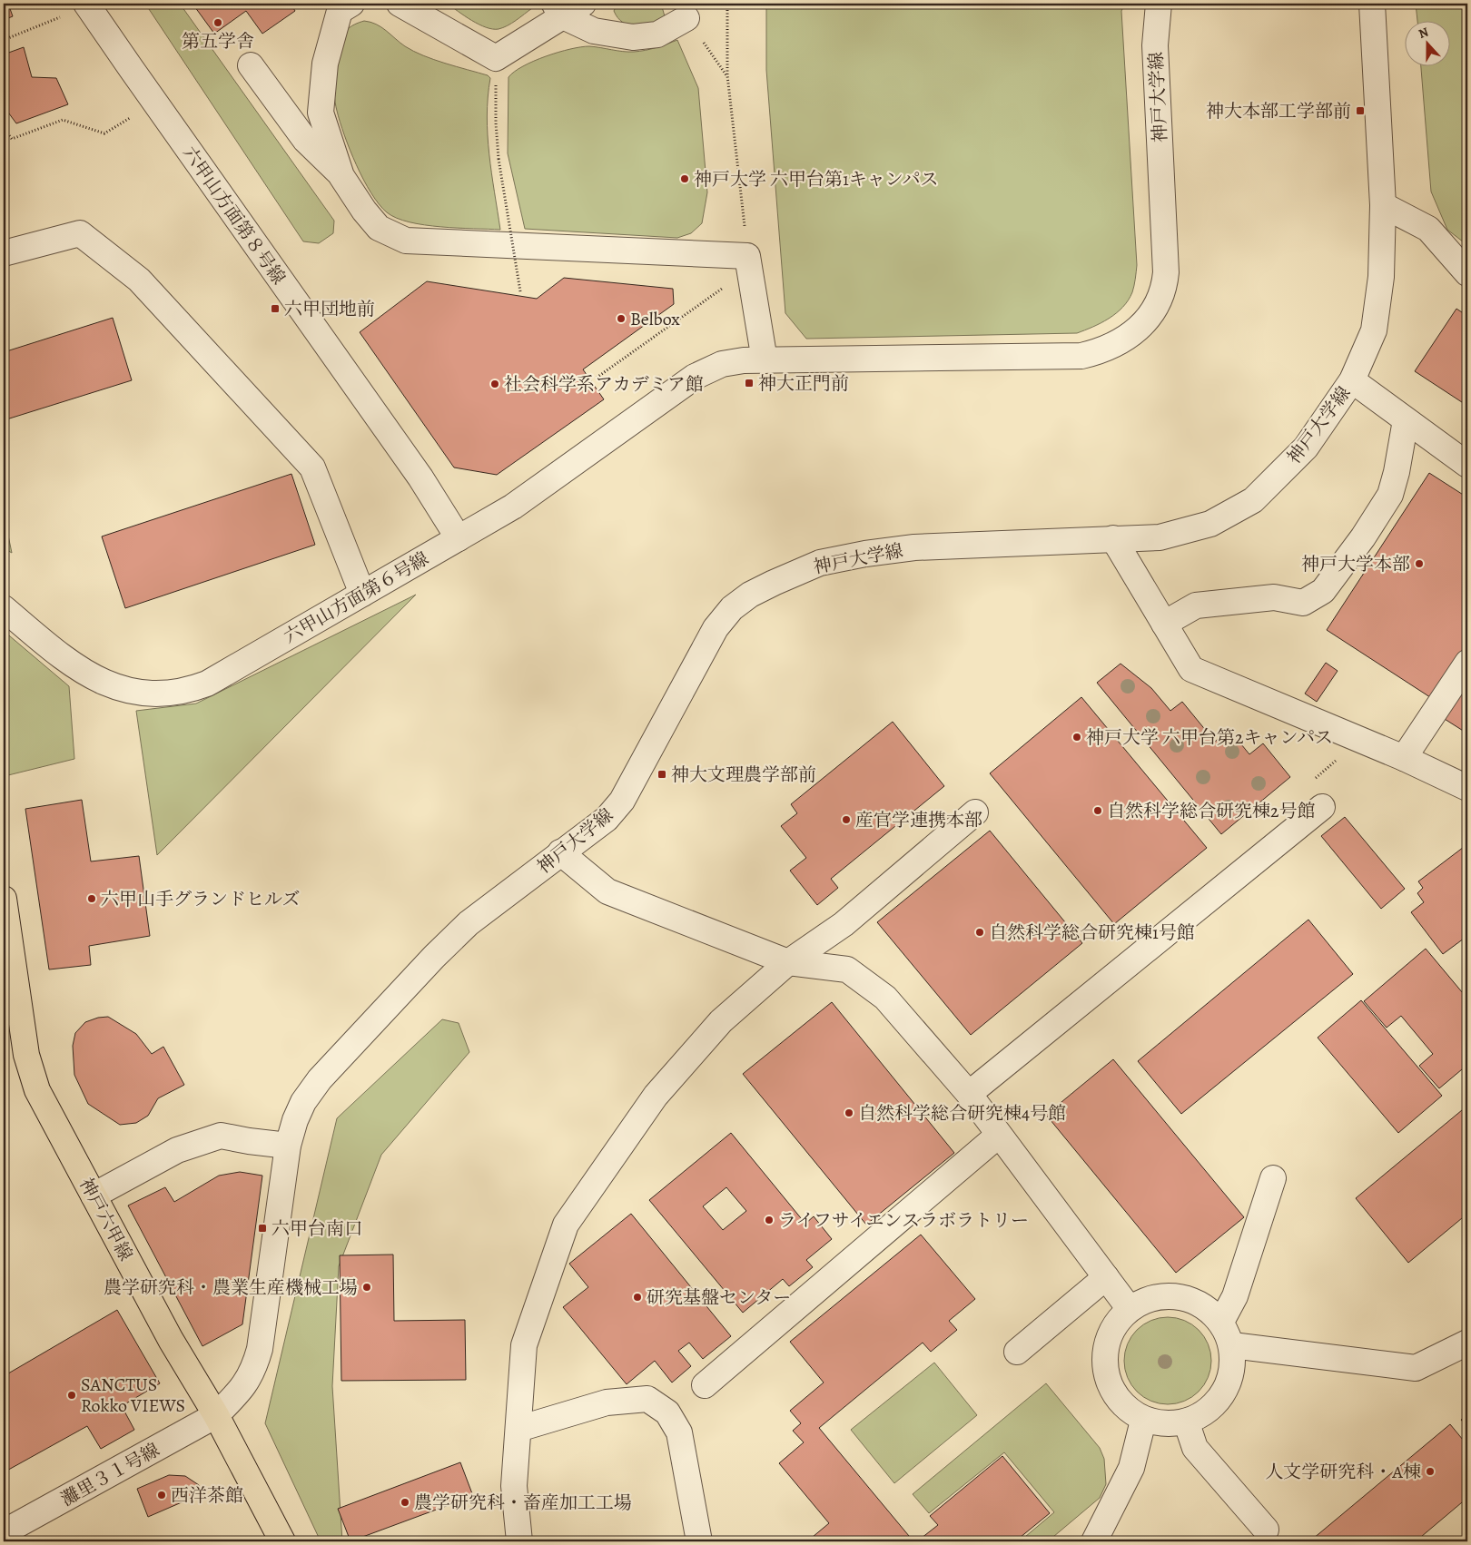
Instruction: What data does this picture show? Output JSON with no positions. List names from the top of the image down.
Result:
{
  "streets": {
    "main road": ["神戸六甲線"],
    "street": [
      "神戸大学線",
      "六甲山方面第８号線",
      "六甲山方面第６号線",
      "灘里３１号線"
    ]
  },
  "crossings": [
    ["神戸大学線", "六甲山方面第６号線"],
    ["神戸大学線", "神戸六甲線"],
    ["神戸大学線", "灘里３１号線"],
    ["六甲山方面第８号線", "六甲山方面第６号線"],
    ["神戸六甲線", "灘里３１号線"]
  ],
  "places": {
    "other": [
      "第五学舎",
      "神戸大学 六甲台第1キャンパス",
      "Belbox",
      "社会科学系アカデミア館",
      "神戸大学本部",
      "神戸大学 六甲台第2キャンパス",
      "自然科学総合研究棟2号館",
      "産官学連携本部",
      "六甲山手グランドヒルズ",
      "自然科学総合研究棟1号館",
      "自然科学総合研究棟4号館",
      "ライフサイエンスラボラトリー",
      "農学研究科・農業生産機械工場",
      "研究基盤センター",
      "SANCTUS Rokko VIEWS",
      "人文学研究科・A棟",
      "西洋茶館",
      "農学研究科・畜産加工工場"
    ],
    "transit": [
      "神大本部工学部前",
      "六甲団地前",
      "神大正門前",
      "神大文理農学部前",
      "六甲台南口"
    ]
  },
  "north": "top"
}
